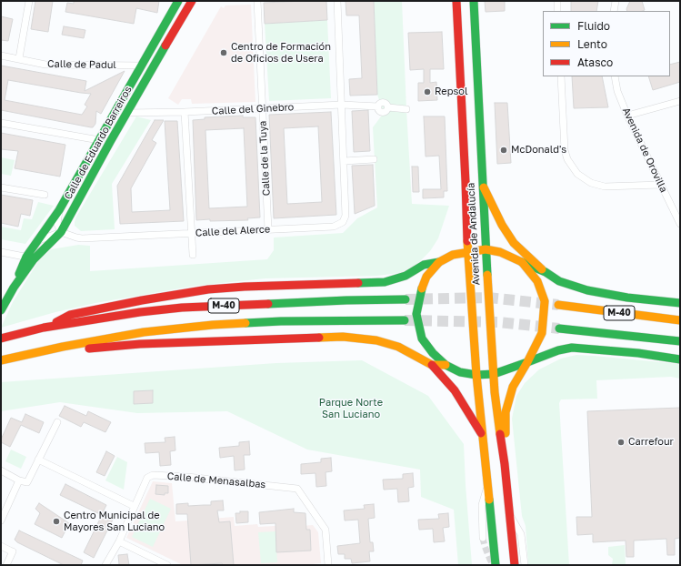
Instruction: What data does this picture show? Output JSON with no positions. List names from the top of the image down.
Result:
{
  "streets": {
    "main road": ["Calle de Eduardo Barreiros", "Avenida de Andalucía", "M-40"],
    "street": [
      "Calle de Padul",
      "Calle del Ginebro",
      "Avenida de Orovilla",
      "Calle de la Tuya",
      "Calle del Alerce",
      "Calle de Menasalbas"
    ]
  },
  "crossings": [
    ["Calle de Padul", "Calle de Eduardo Barreiros"],
    ["Calle del Ginebro", "Calle de Eduardo Barreiros"],
    ["Calle del Ginebro", "Calle de la Tuya"],
    ["Calle del Ginebro", "Calle del Alerce"],
    ["Calle de Eduardo Barreiros", "Calle del Alerce"],
    ["Calle de la Tuya", "Calle del Alerce"]
  ],
  "parks": ["Parque Norte San Luciano"],
  "places": [
    "Centro de Formación de Oficios de Usera",
    "Repsol",
    "McDonald's",
    "Carrefour",
    "Centro Municipal de Mayores San Luciano"
  ],
  "legend": ["Fluido", "Lento", "Atasco"]
}
